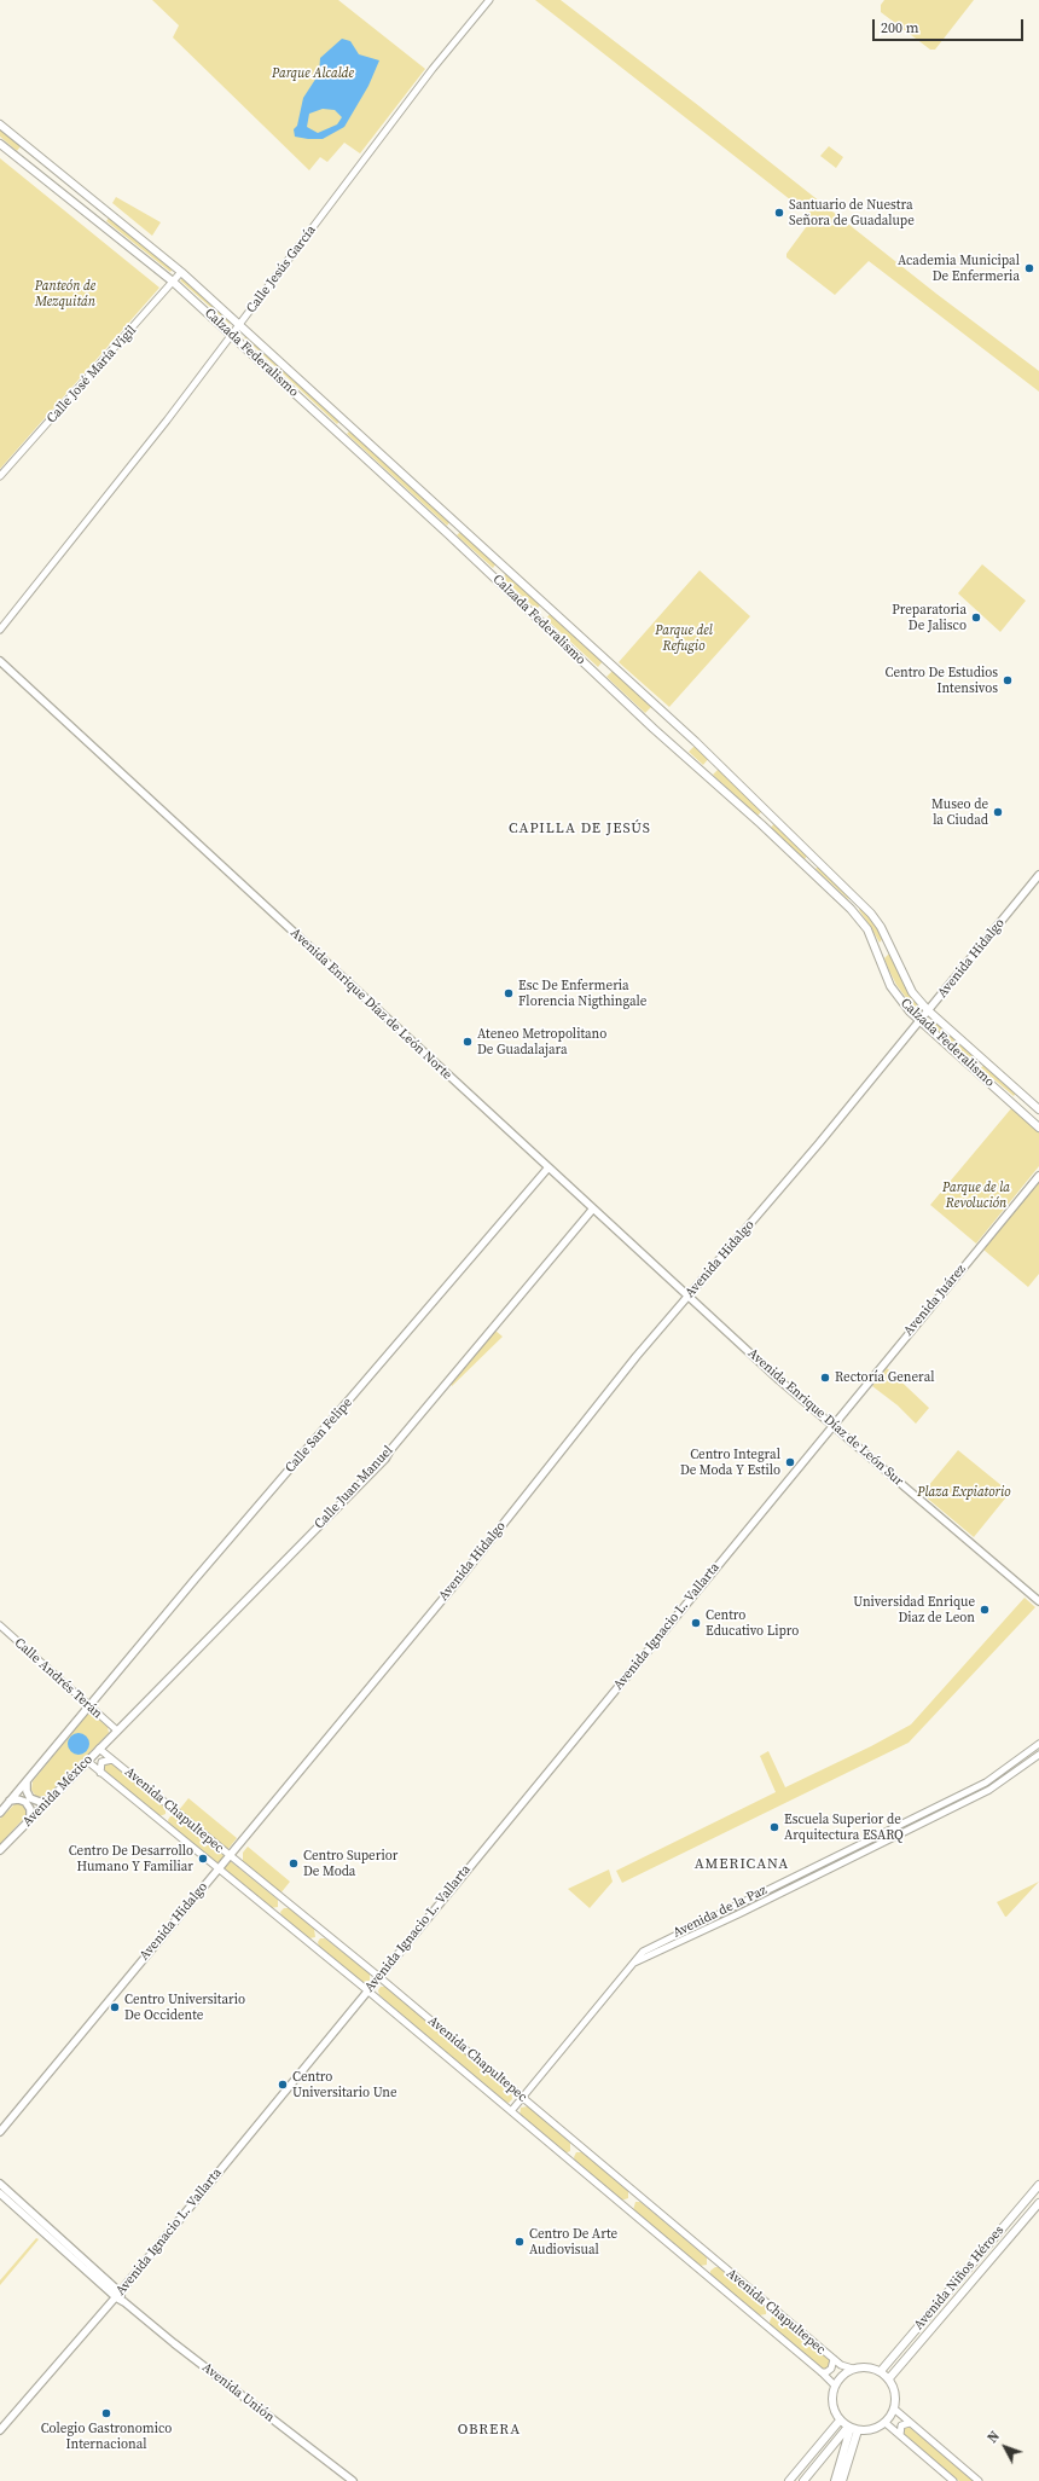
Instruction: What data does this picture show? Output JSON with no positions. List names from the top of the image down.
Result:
{
  "streets": {
    "main road": [
      "Calzada Federalismo",
      "Avenida Hidalgo",
      "Avenida Enrique Díaz de León Norte",
      "Avenida Juárez",
      "Avenida Enrique Díaz de León Sur",
      "Calle San Felipe",
      "Calle Juan Manuel",
      "Avenida Ignacio L. Vallarta",
      "Avenida México",
      "Avenida Niños Héroes",
      "Avenida Unión"
    ],
    "street": [
      "Calle Jesús García",
      "Calle José María Vigil",
      "Calle Andrés Terán",
      "Avenida Chapultepec",
      "Avenida de la Paz"
    ]
  },
  "crossings": [
    ["Calle Jesús García", "Calzada Federalismo"],
    ["Calzada Federalismo", "Calle José María Vigil"],
    ["Calzada Federalismo", "Avenida Hidalgo"],
    ["Avenida Hidalgo", "Avenida Enrique Díaz de León Norte"],
    ["Avenida Hidalgo", "Avenida Chapultepec"],
    ["Avenida Enrique Díaz de León Norte", "Avenida Enrique Díaz de León Sur"],
    ["Avenida Enrique Díaz de León Norte", "Calle San Felipe"],
    ["Avenida Enrique Díaz de León Norte", "Calle Juan Manuel"],
    ["Avenida Juárez", "Avenida Enrique Díaz de León Sur"],
    ["Avenida Juárez", "Avenida Ignacio L. Vallarta"],
    ["Avenida Enrique Díaz de León Sur", "Avenida Ignacio L. Vallarta"],
    ["Calle San Felipe", "Calle Andrés Terán"],
    ["Calle San Felipe", "Avenida México"],
    ["Calle Juan Manuel", "Calle Andrés Terán"],
    ["Calle Juan Manuel", "Avenida México"],
    ["Avenida Ignacio L. Vallarta", "Avenida Chapultepec"],
    ["Avenida Ignacio L. Vallarta", "Avenida Unión"],
    ["Calle Andrés Terán", "Avenida México"],
    ["Avenida México", "Avenida Chapultepec"],
    ["Avenida Chapultepec", "Avenida de la Paz"],
    ["Avenida Chapultepec", "Avenida Niños Héroes"]
  ],
  "districts": ["CAPILLA DE JESÚS", "AMERICANA", "OBRERA"],
  "parks": [
    "Parque Alcalde",
    "Panteón de Mezquitán",
    "Parque del Refugio",
    "Parque de la Revolución",
    "Plaza Expiatorio"
  ],
  "places": [
    "Santuario de Nuestra Señora de Guadalupe",
    "Academia Municipal De Enfermeria",
    "Preparatoria De Jalisco",
    "Centro De Estudios Intensivos",
    "Museo de la Ciudad",
    "Esc De Enfermeria Florencia Nigthingale",
    "Ateneo Metropolitano De Guadalajara",
    "Rectoría General",
    "Centro Integral De Moda Y Estilo",
    "Universidad Enrique Diaz de Leon",
    "Centro Educativo Lipro",
    "Escuela Superior de Arquitectura ESARQ",
    "Centro De Desarrollo Humano Y Familiar",
    "Centro Superior De Moda",
    "Centro Universitario De Occidente",
    "Centro Universitario Une",
    "Centro De Arte Audiovisual",
    "Colegio Gastronomico Internacional"
  ],
  "scale_bar": "200 m",
  "north": "top left"
}
